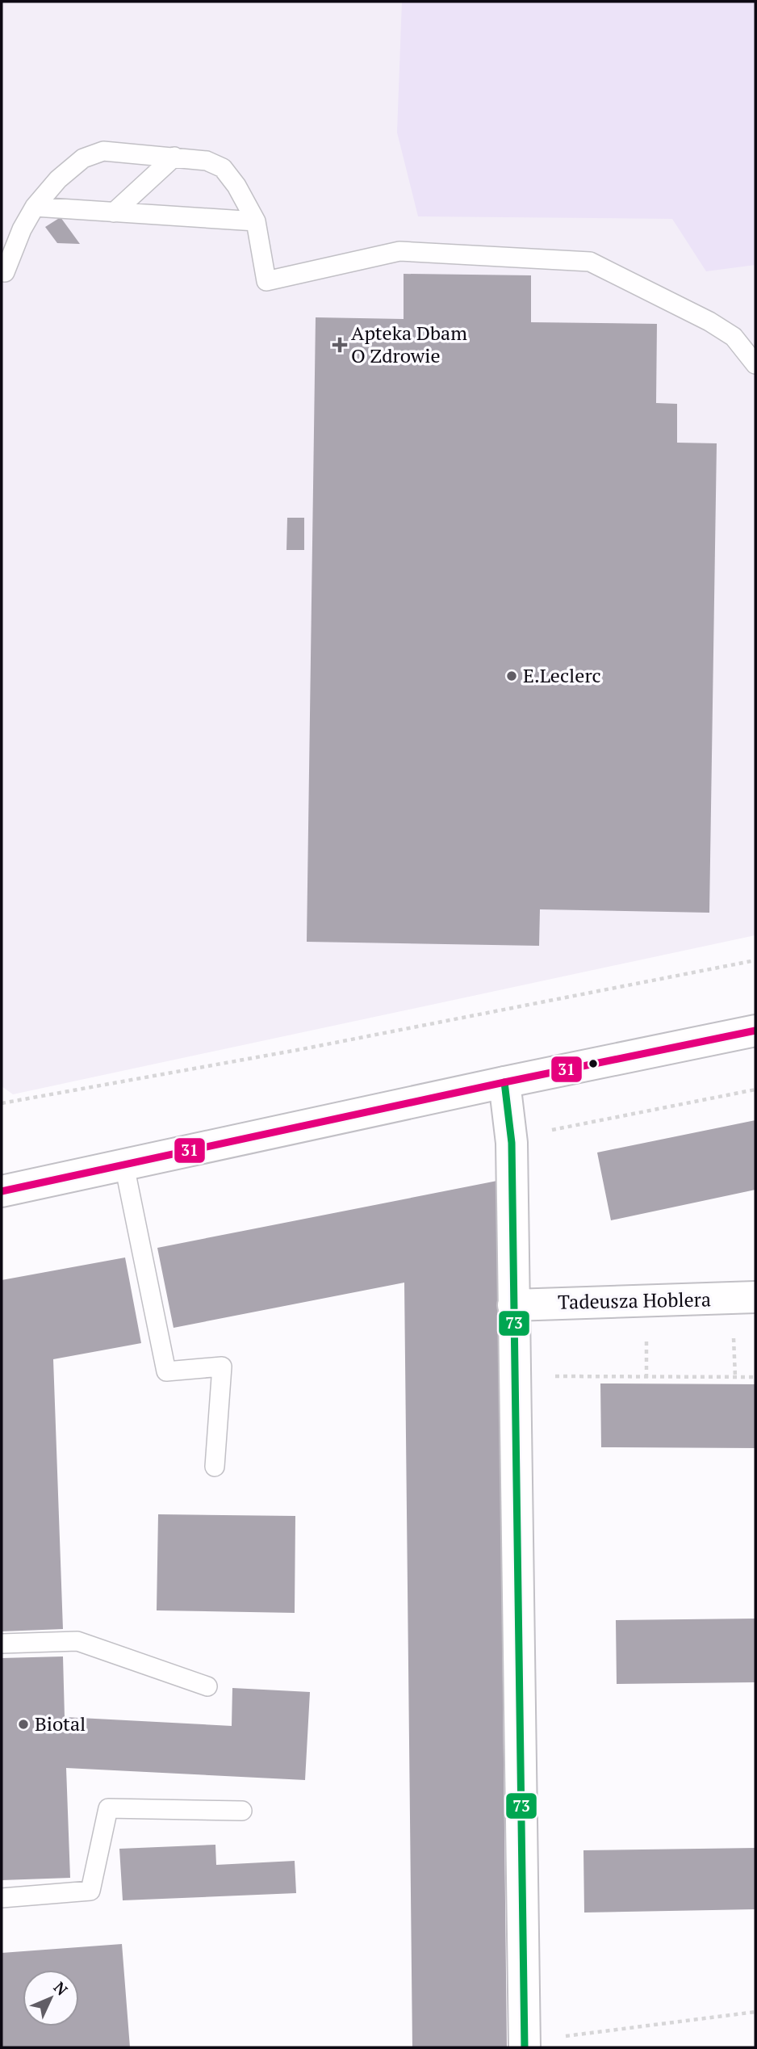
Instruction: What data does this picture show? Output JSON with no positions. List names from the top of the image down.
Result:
{
  "streets": {
    "street": ["Tadeusza Hoblera"]
  },
  "places": {
    "health": ["Apteka Dbam O Zdrowie"],
    "other": ["E.Leclerc", "Biotal"]
  },
  "lines": ["transit line 31", "transit line 73"],
  "north": "top right"
}
